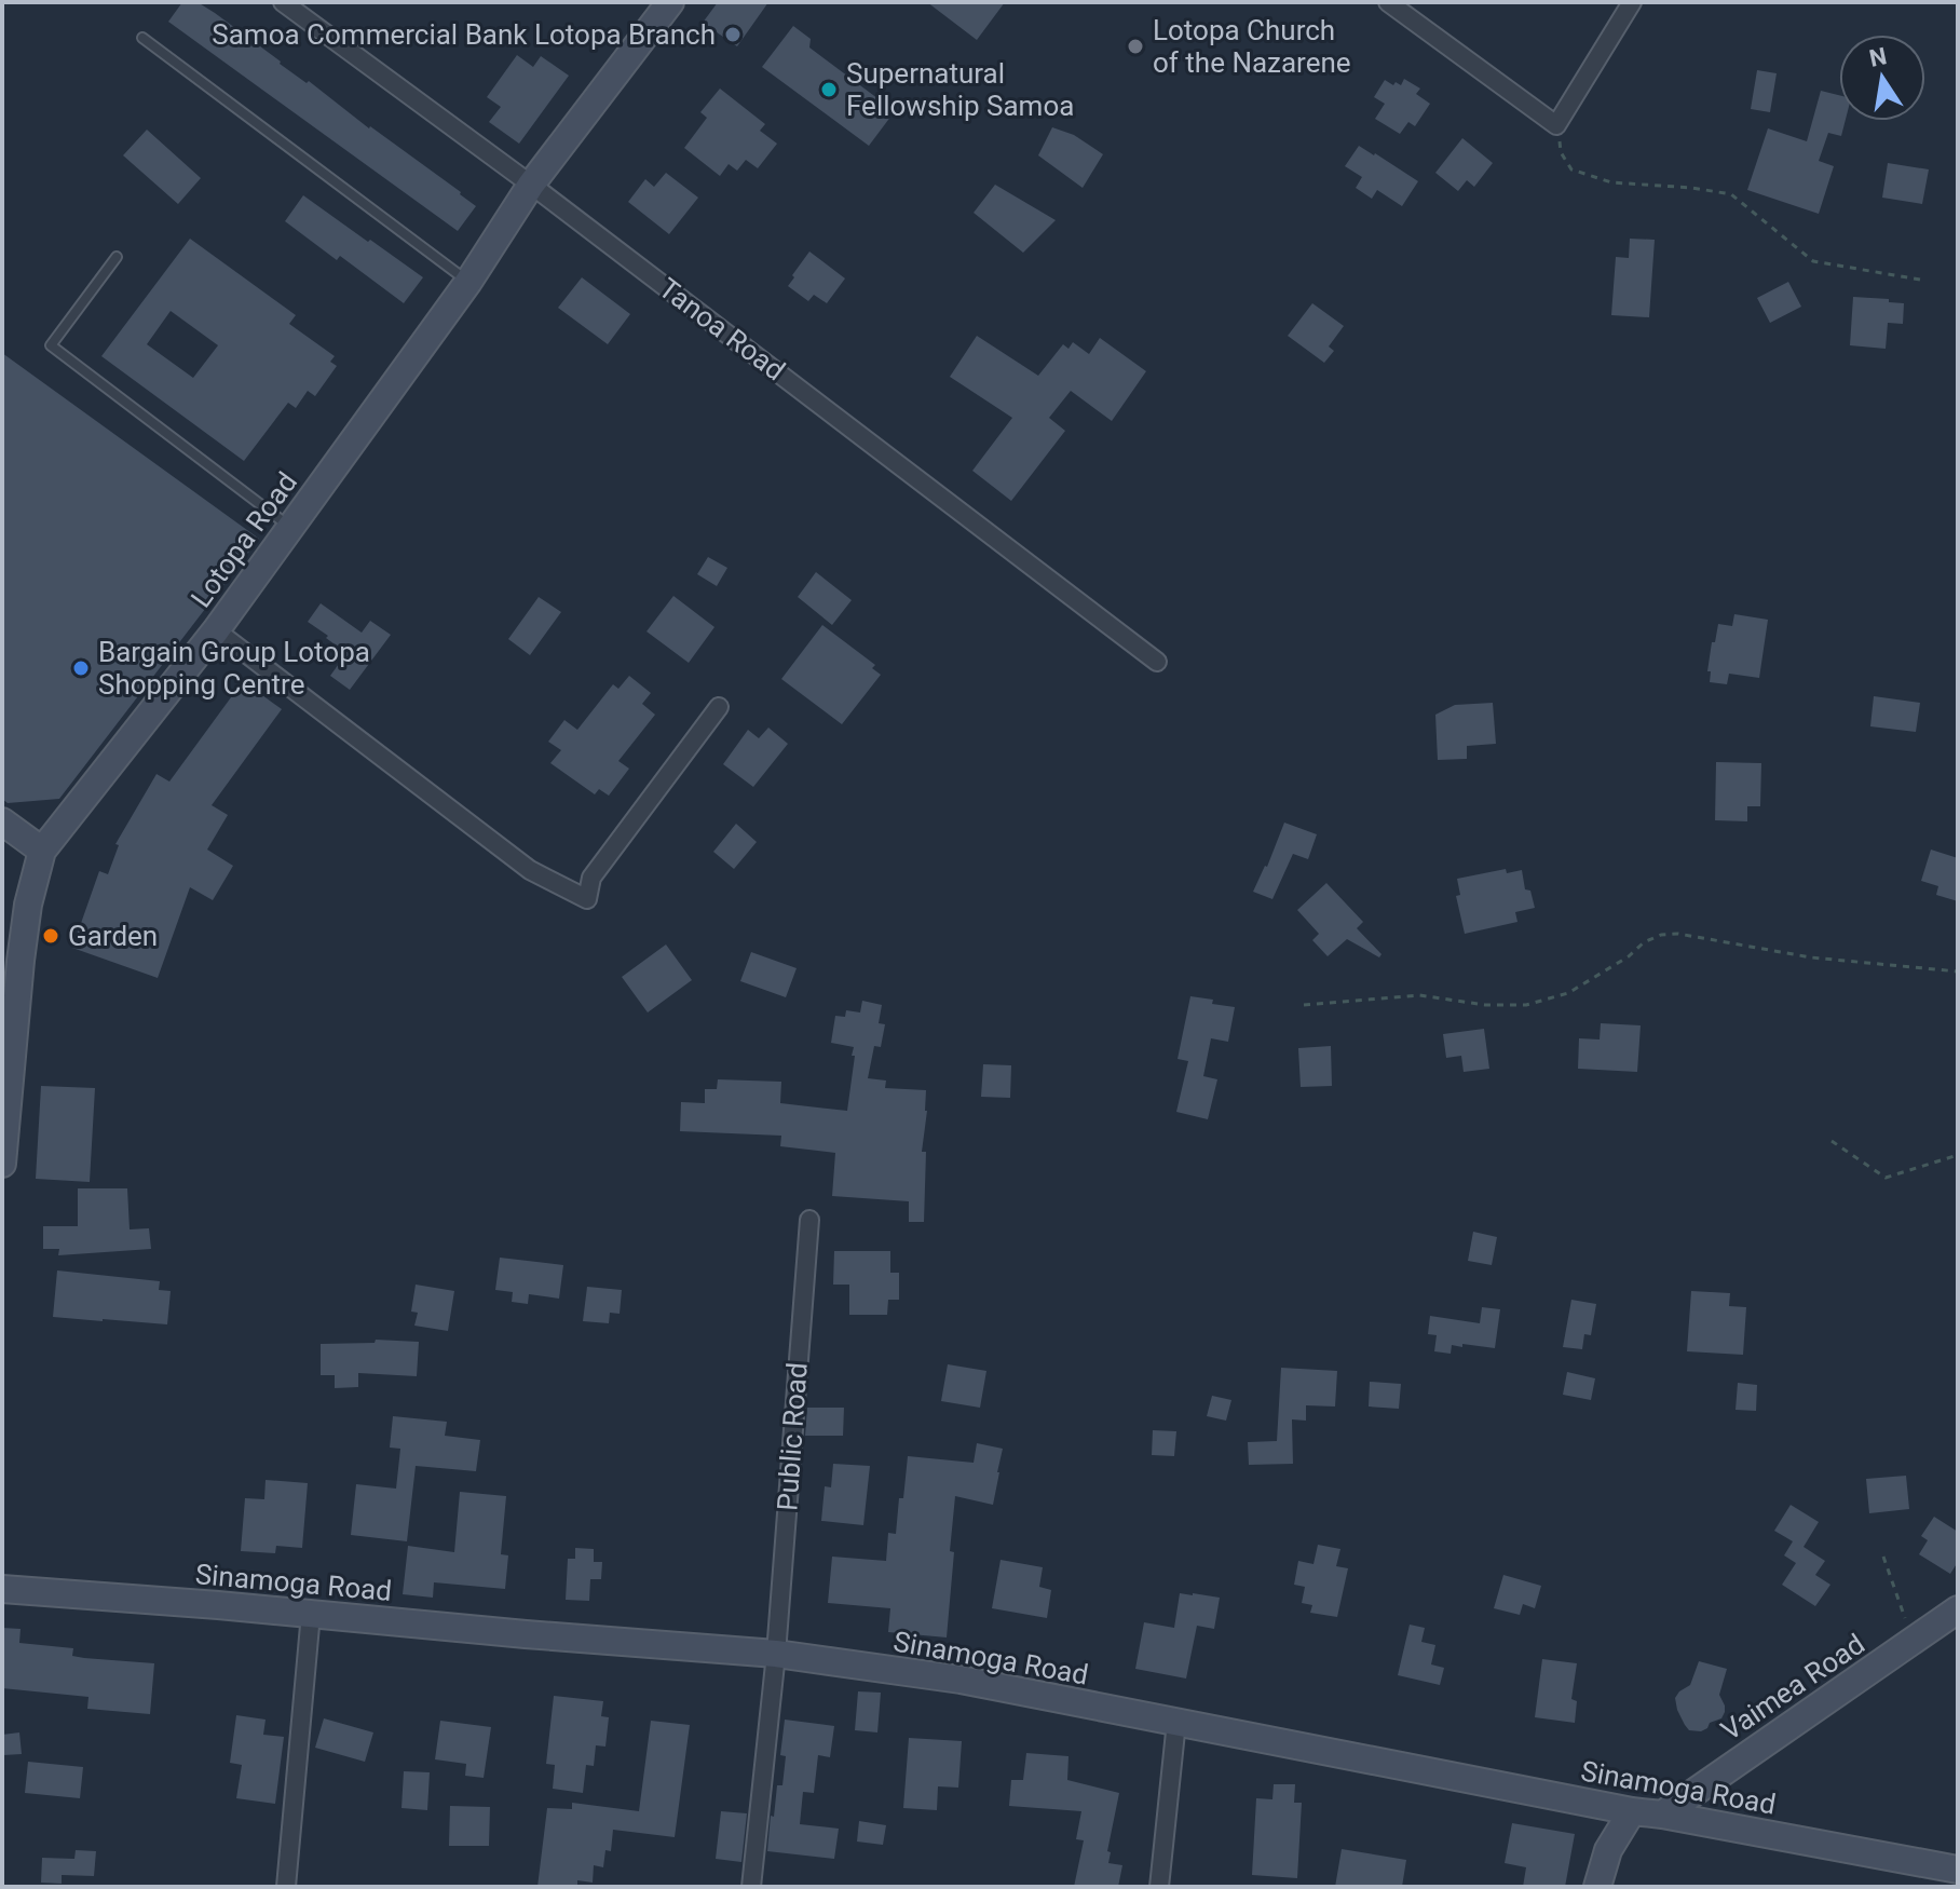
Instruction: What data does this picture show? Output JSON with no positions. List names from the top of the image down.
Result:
{
  "streets": {
    "street": [
      "Tanoa Road",
      "Lotopa Road",
      "Public Road",
      "Sinamoga Road",
      "Vaimea Road"
    ]
  },
  "crossings": [
    ["Tanoa Road", "Lotopa Road"],
    ["Public Road", "Sinamoga Road"],
    ["Sinamoga Road", "Vaimea Road"]
  ],
  "places": [
    "Samoa Commercial Bank Lotopa Branch",
    "Lotopa Church of the Nazarene",
    "Supernatural Fellowship Samoa",
    "Bargain Group Lotopa Shopping Centre",
    "Garden"
  ],
  "north": "top"
}
